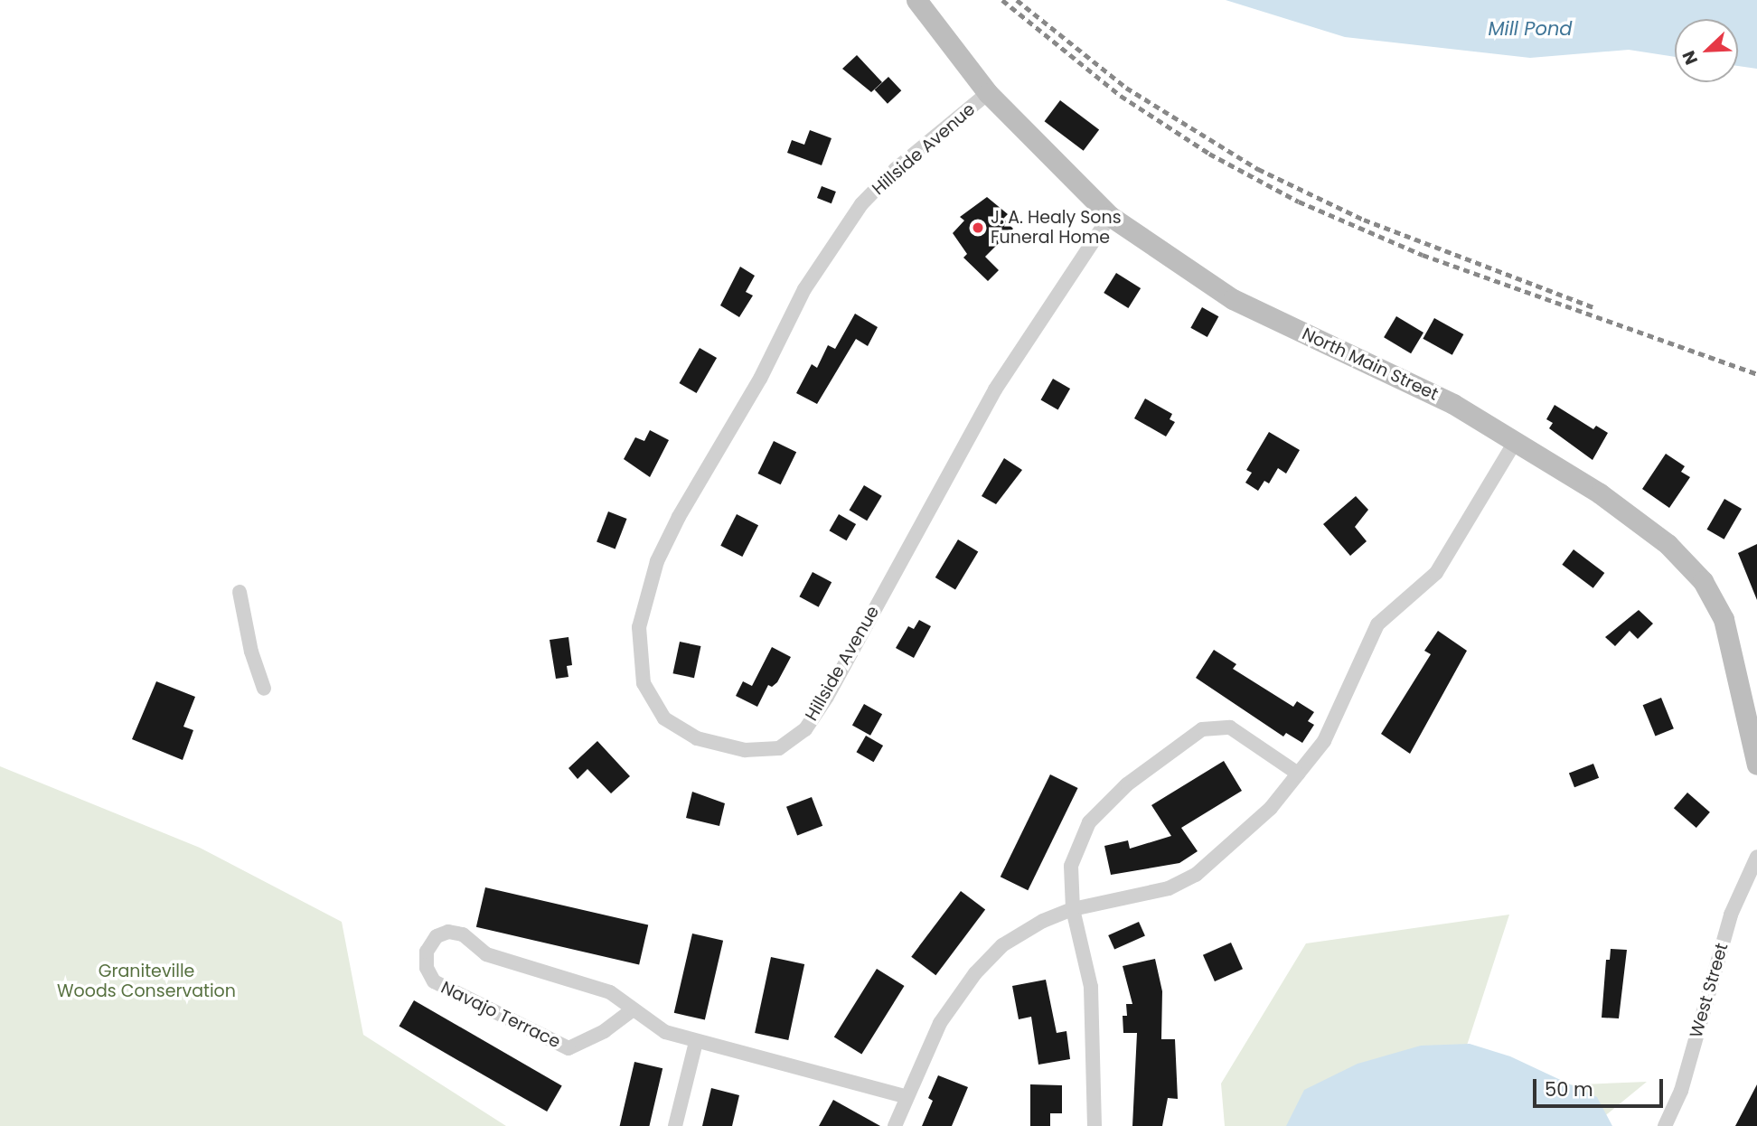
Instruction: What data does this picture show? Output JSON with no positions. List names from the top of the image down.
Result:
{
  "streets": {
    "main road": ["North Main Street"],
    "street": ["Hillside Avenue", "West Street", "Navajo Terrace"]
  },
  "crossings": [
    ["Hillside Avenue", "North Main Street"]
  ],
  "water": ["Mill Pond"],
  "parks": ["Graniteville Woods Conservation"],
  "places": ["J. A. Healy Sons Funeral Home"],
  "scale_bar": "50 m",
  "north": "bottom left"
}
